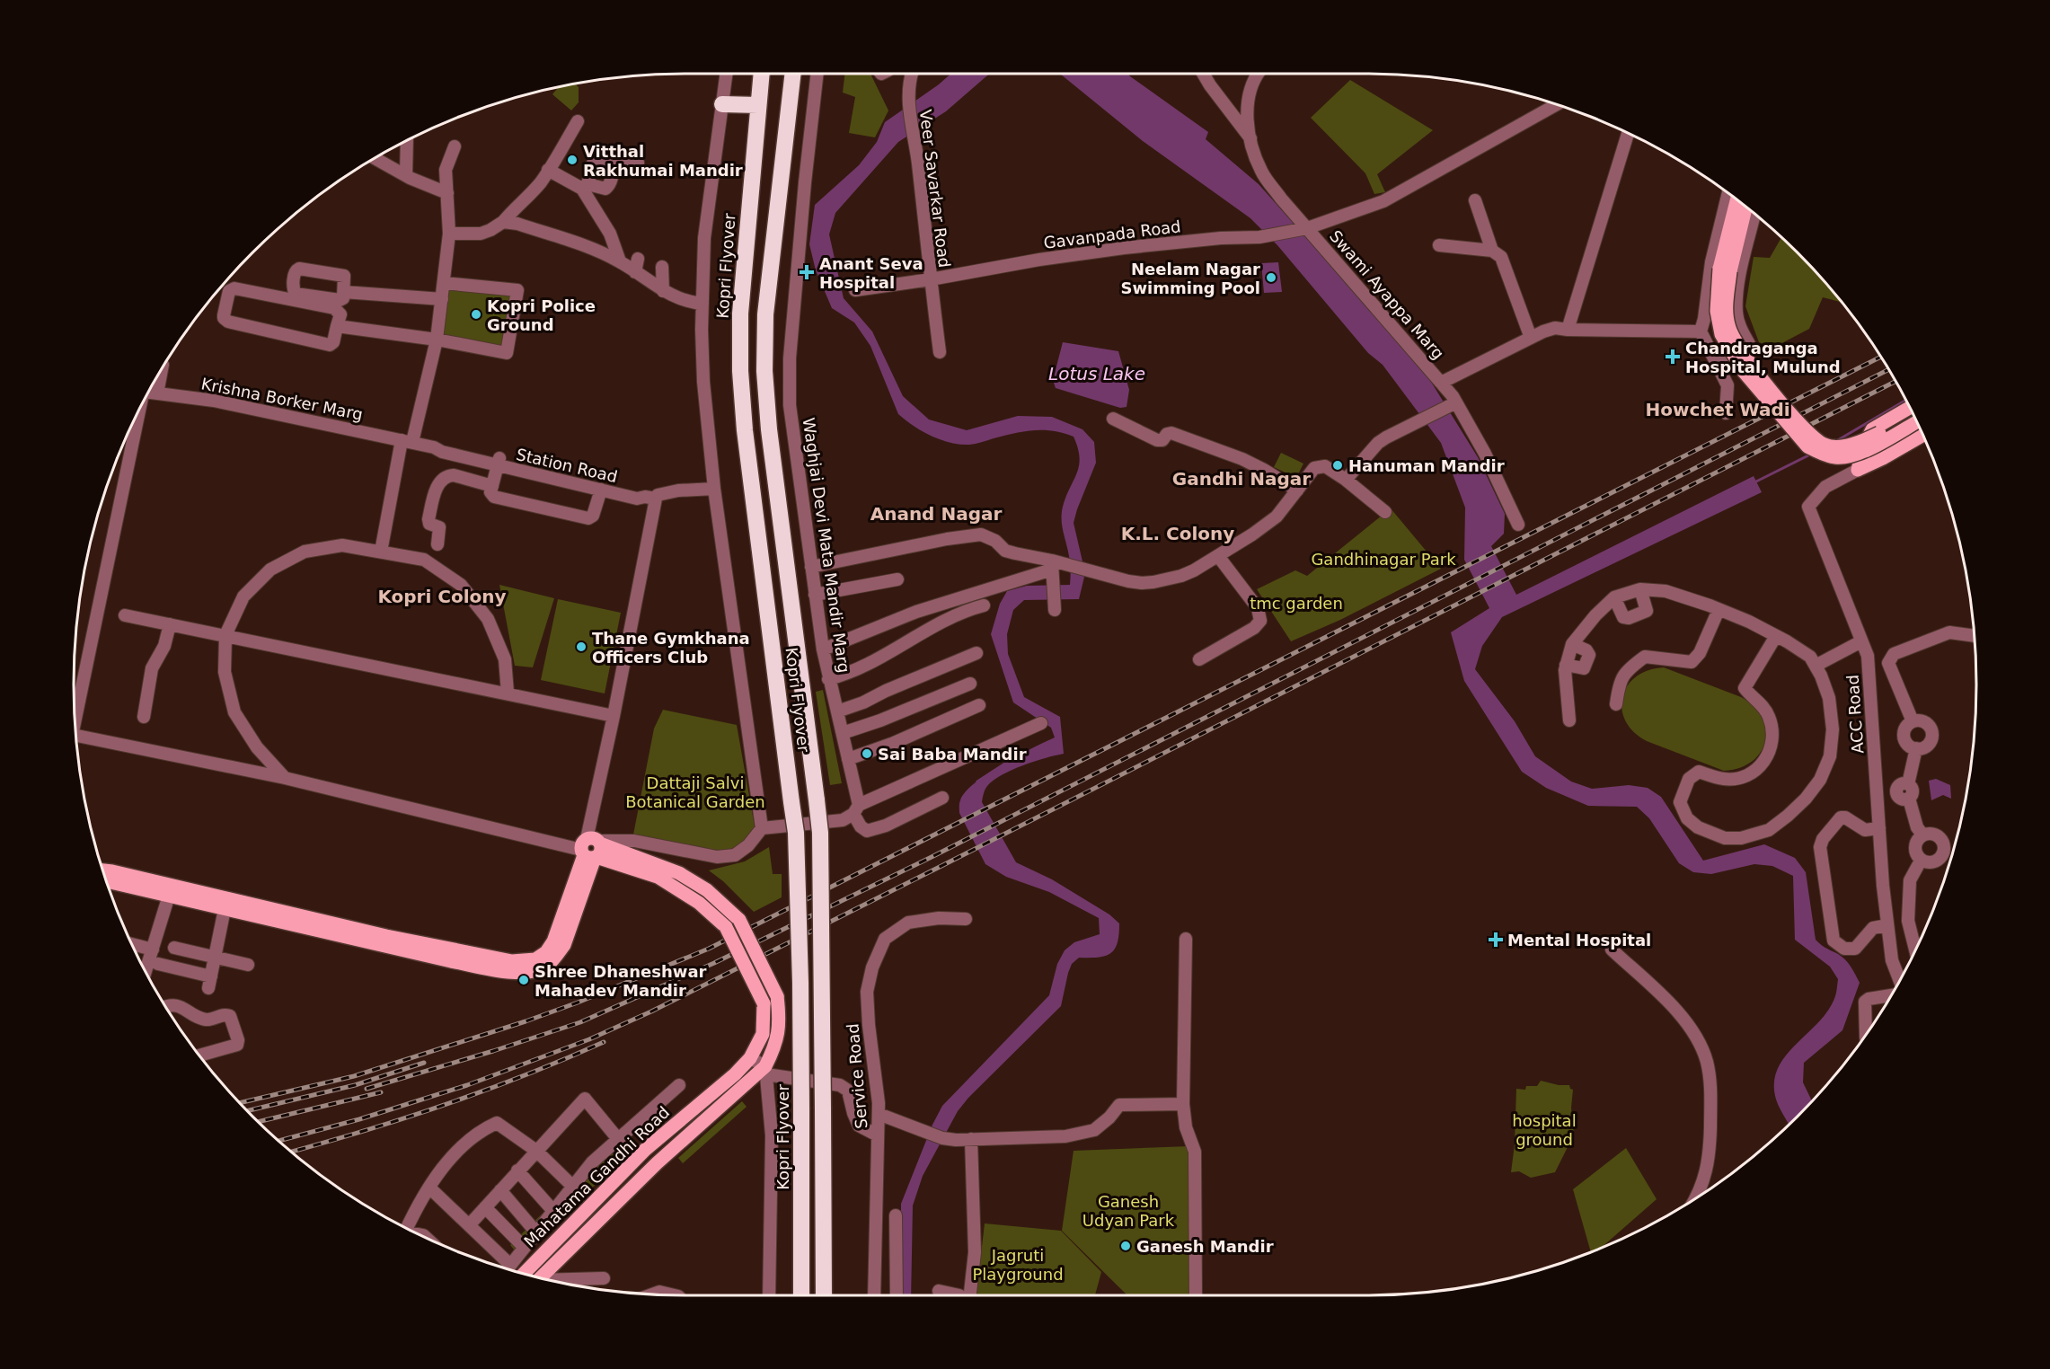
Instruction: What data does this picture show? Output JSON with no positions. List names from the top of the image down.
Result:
{
  "streets": {
    "highway": ["Kopri Flyover"],
    "main road": ["Mahatama Gandhi Road"],
    "street": [
      "Veer Savarkar Road",
      "Gavanpada Road",
      "Swami Ayappa Marg",
      "Krishna Borker Marg",
      "Station Road",
      "Waghjai Devi Mata Mandir Marg",
      "ACC Road",
      "Service Road"
    ]
  },
  "crossings": [
    ["Veer Savarkar Road", "Gavanpada Road"],
    ["Gavanpada Road", "Swami Ayappa Marg"],
    ["Krishna Borker Marg", "Station Road"]
  ],
  "districts": [
    "Howchet Wadi",
    "Gandhi Nagar",
    "Anand Nagar",
    "K.L. Colony",
    "Kopri Colony"
  ],
  "water": ["Lotus Lake"],
  "parks": [
    "Gandhinagar Park",
    "tmc garden",
    "Dattaji Salvi Botanical Garden",
    "hospital ground",
    "Ganesh Udyan Park",
    "Jagruti Playground"
  ],
  "places": {
    "other": [
      "Vitthal Rakhumai Mandir",
      "Neelam Nagar Swimming Pool",
      "Kopri Police Ground",
      "Hanuman Mandir",
      "Thane Gymkhana Officers Club",
      "Sai Baba Mandir",
      "Shree Dhaneshwar Mahadev Mandir",
      "Ganesh Mandir"
    ],
    "health": ["Anant Seva Hospital", "Chandraganga Hospital, Mulund", "Mental Hospital"]
  }
}
